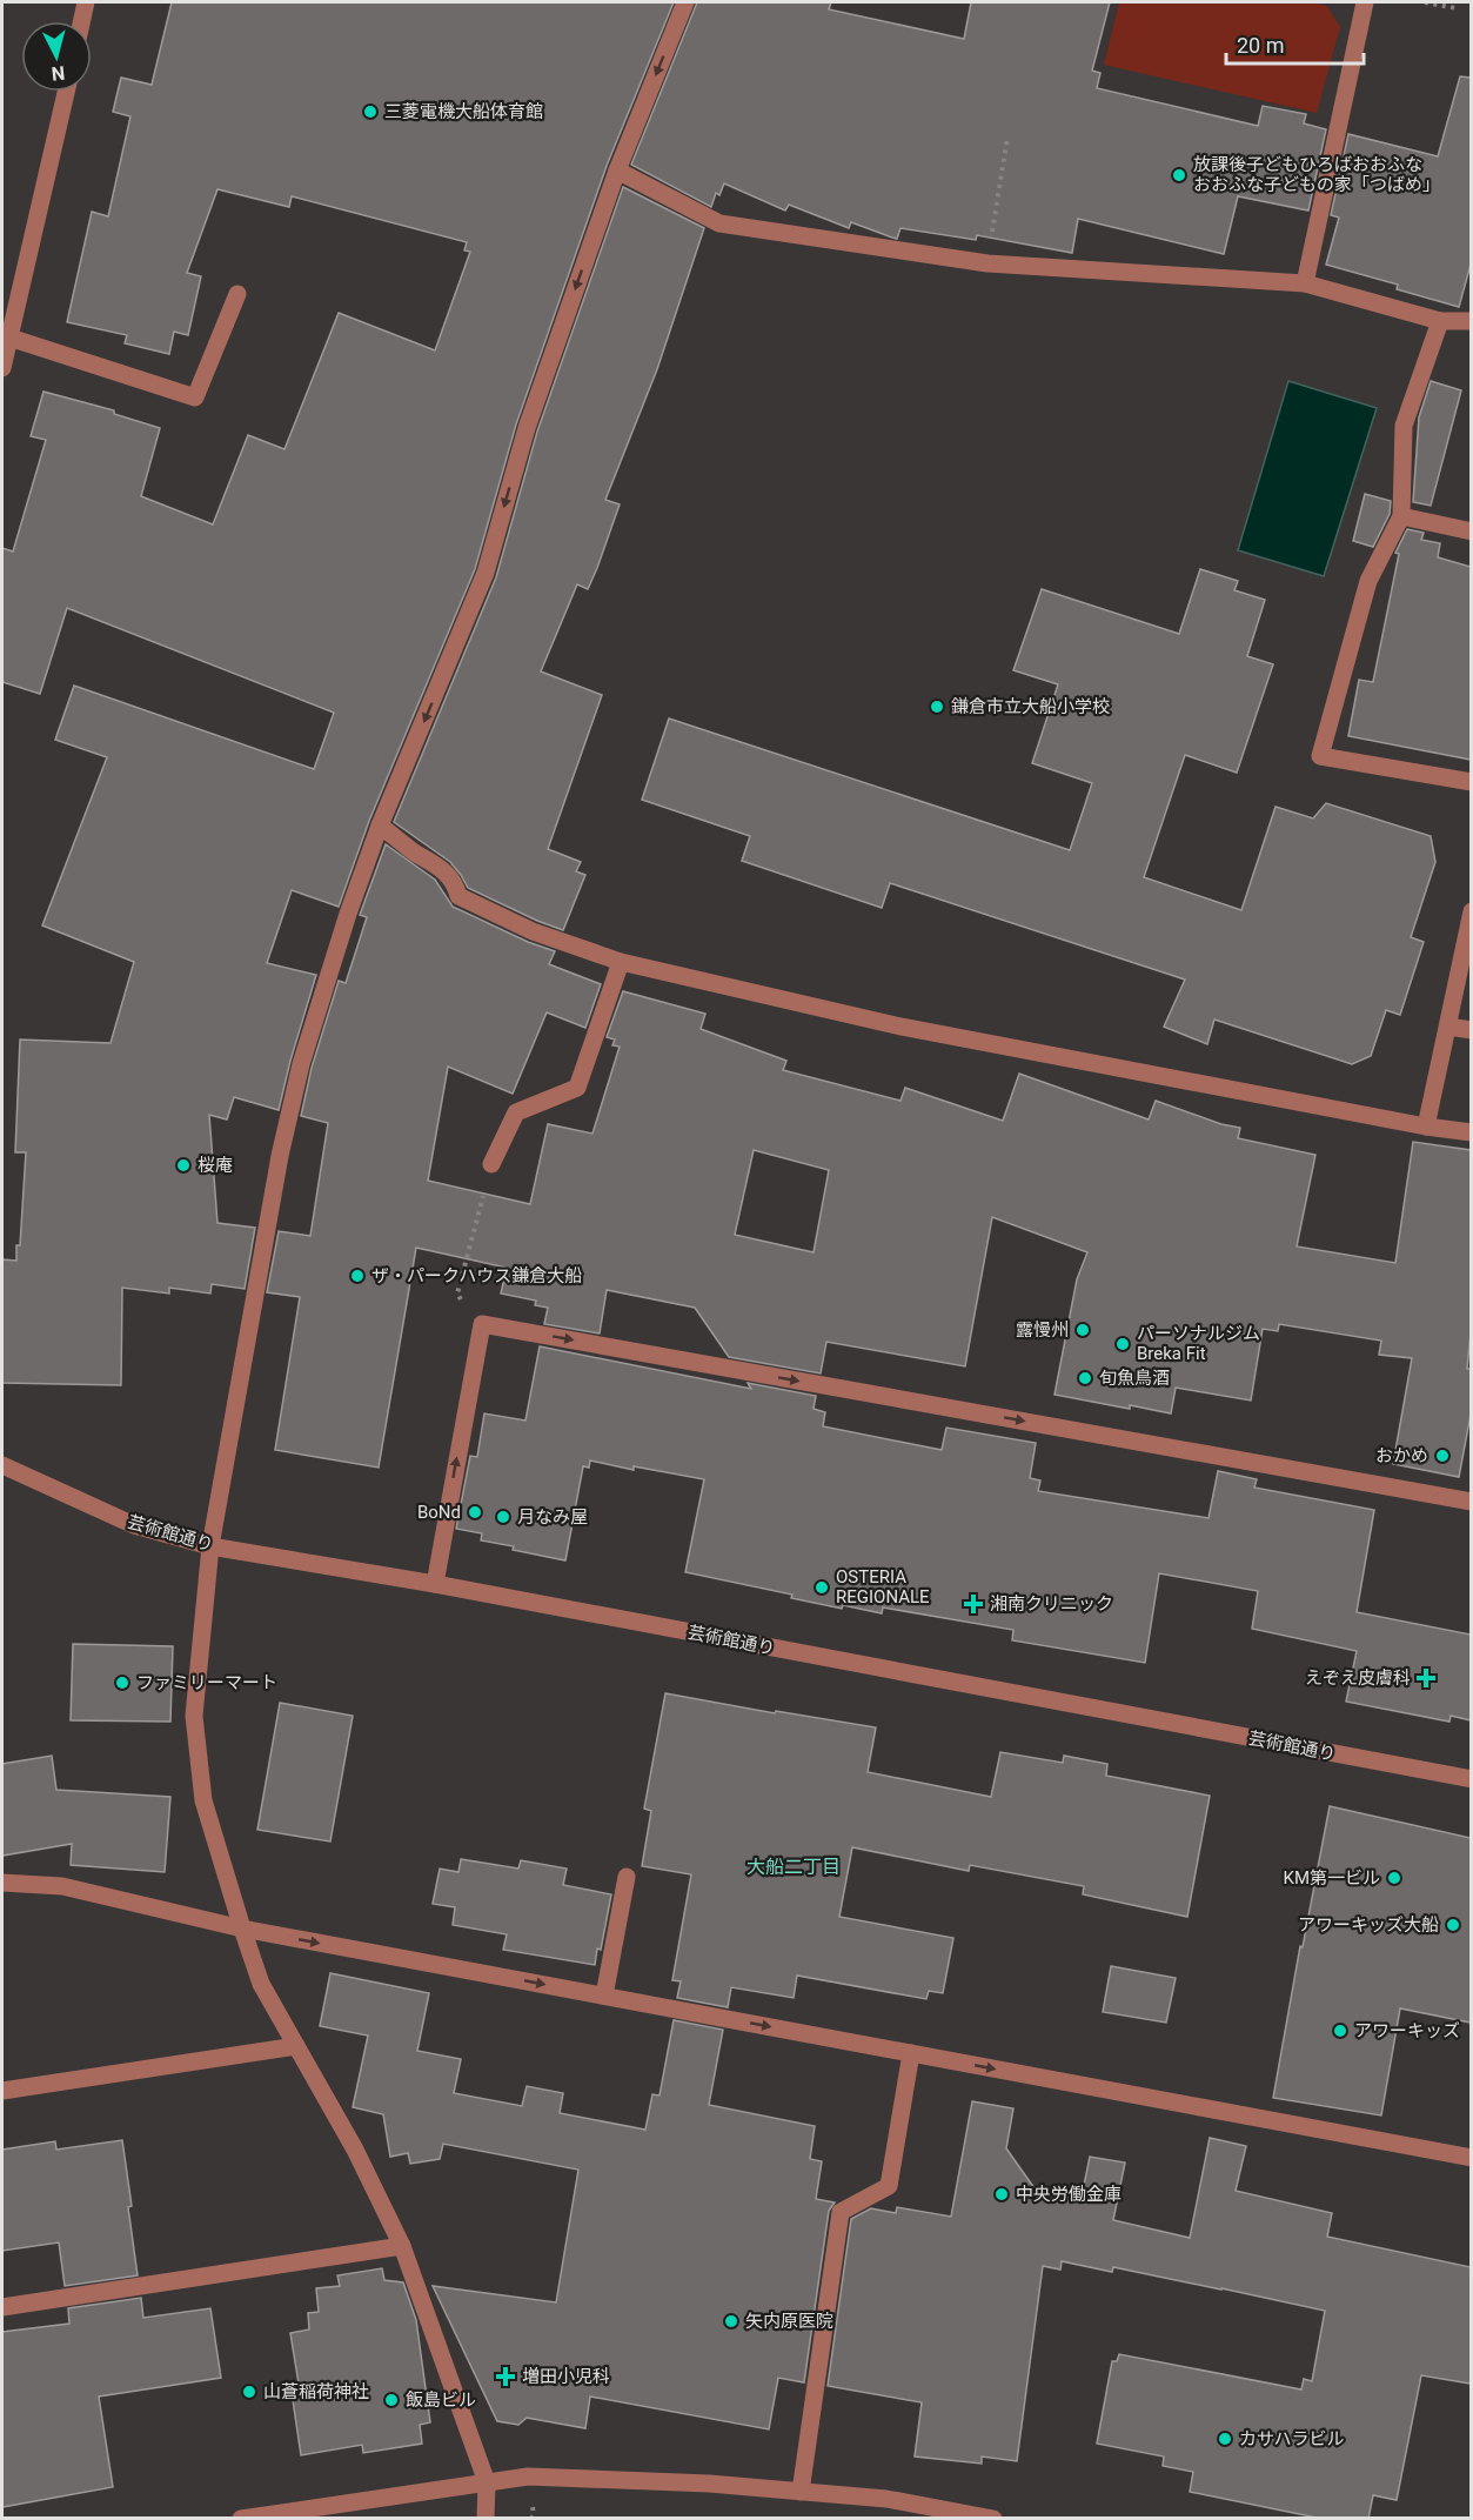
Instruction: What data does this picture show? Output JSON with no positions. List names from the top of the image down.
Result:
{
  "streets": {
    "street": ["芸術館通り"]
  },
  "districts": ["大船二丁目"],
  "places": {
    "other": [
      "三菱電機大船体育館",
      "放課後子どもひろばおおふな おおふな子どもの家「つばめ」",
      "鎌倉市立大船小学校",
      "桜庵",
      "ザ・パークハウス鎌倉大船",
      "露慢州",
      "パーソナルジム Breka Fit",
      "旬魚鳥酒",
      "おかめ",
      "BoNd",
      "月なみ屋",
      "OSTERIA REGIONALE",
      "ファミリーマート",
      "KM第一ビル",
      "アワーキッズ大船",
      "アワーキッズ",
      "中央労働金庫",
      "矢内原医院",
      "山蒼稲荷神社",
      "飯島ビル",
      "カサハラビル"
    ],
    "health": ["湘南クリニック", "えぞえ皮膚科", "増田小児科"]
  },
  "scale_bar": "20 m",
  "north": "bottom"
}
